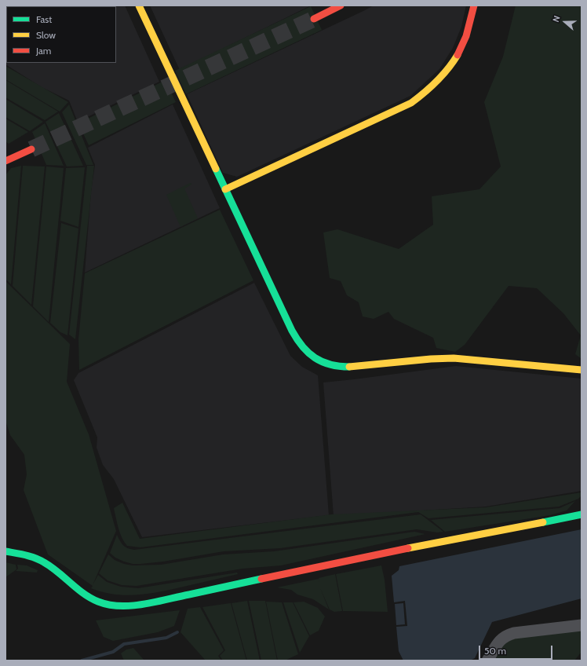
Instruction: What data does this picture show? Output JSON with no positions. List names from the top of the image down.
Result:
{
  "legend": ["Fast", "Slow", "Jam"],
  "scale_bar": "50 m",
  "north": "left"
}
